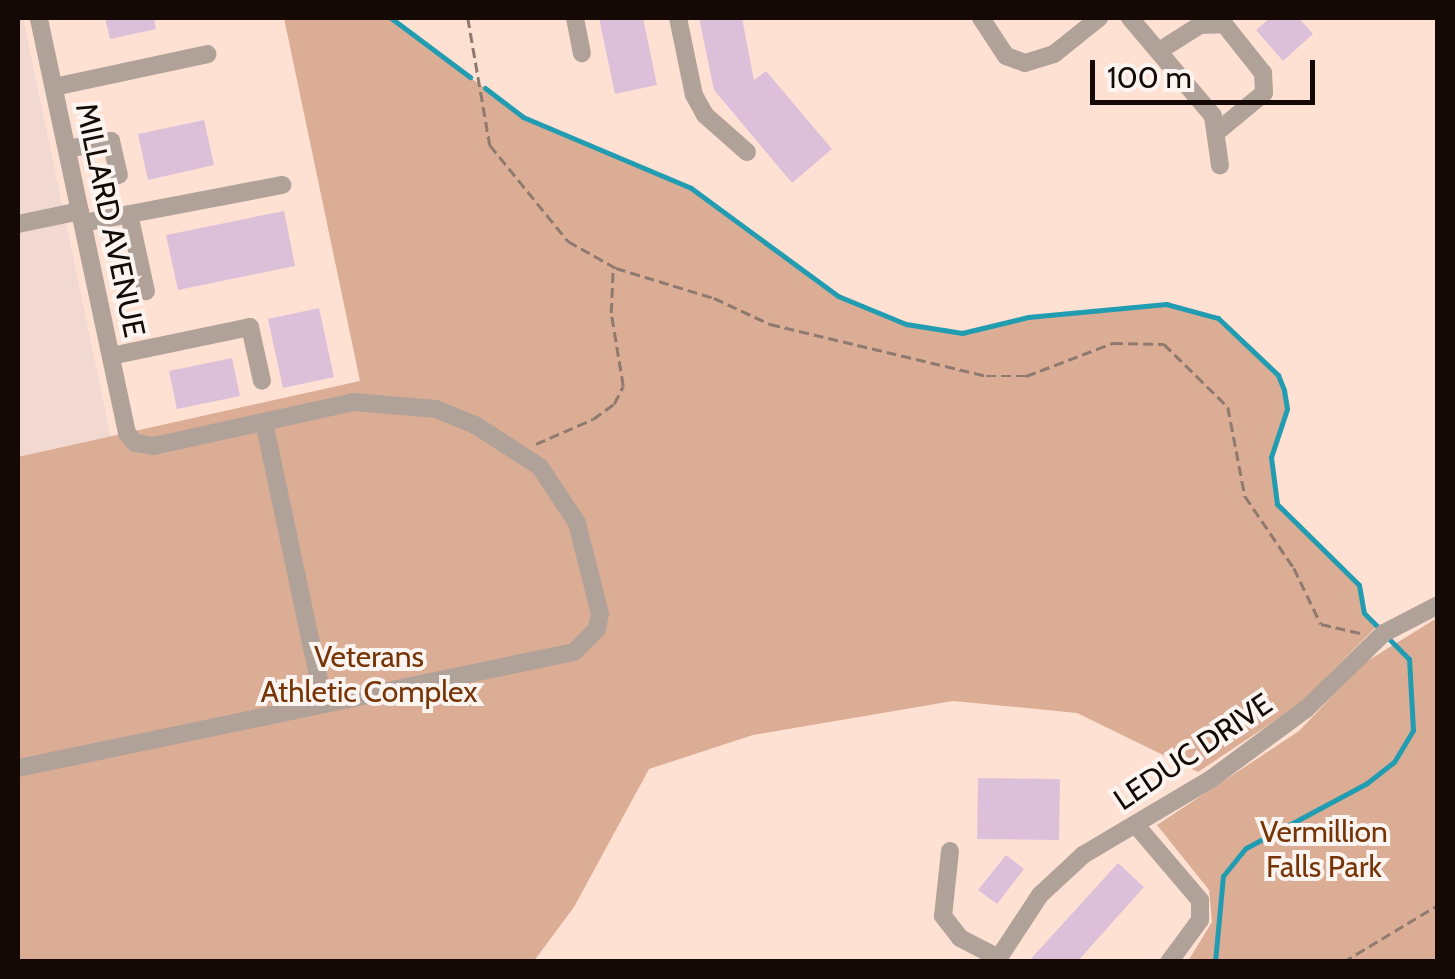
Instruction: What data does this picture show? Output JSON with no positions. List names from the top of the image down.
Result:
{
  "streets": {
    "street": ["MILLARD AVENUE", "LEDUC DRIVE"]
  },
  "parks": ["Veterans Athletic Complex", "Vermillion Falls Park"],
  "scale_bar": "100 m"
}
